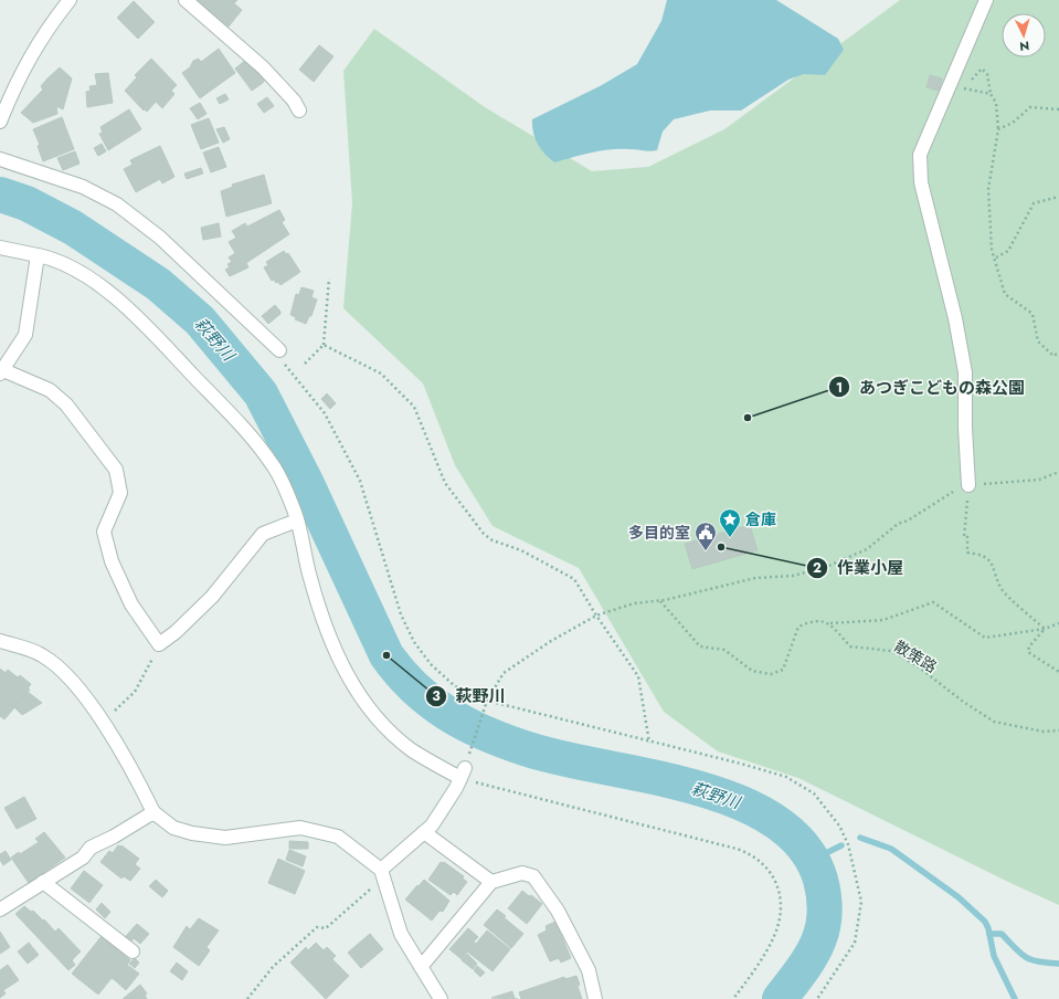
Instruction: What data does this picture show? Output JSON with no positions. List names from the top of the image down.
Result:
{
  "streets": {
    "path": ["散策路"]
  },
  "water": ["萩野川"],
  "places": {
    "other": ["あつぎこどもの森公園", "作業小屋", "萩野川"],
    "place": ["倉庫"],
    "public building": ["多目的室"]
  },
  "north": "bottom"
}
